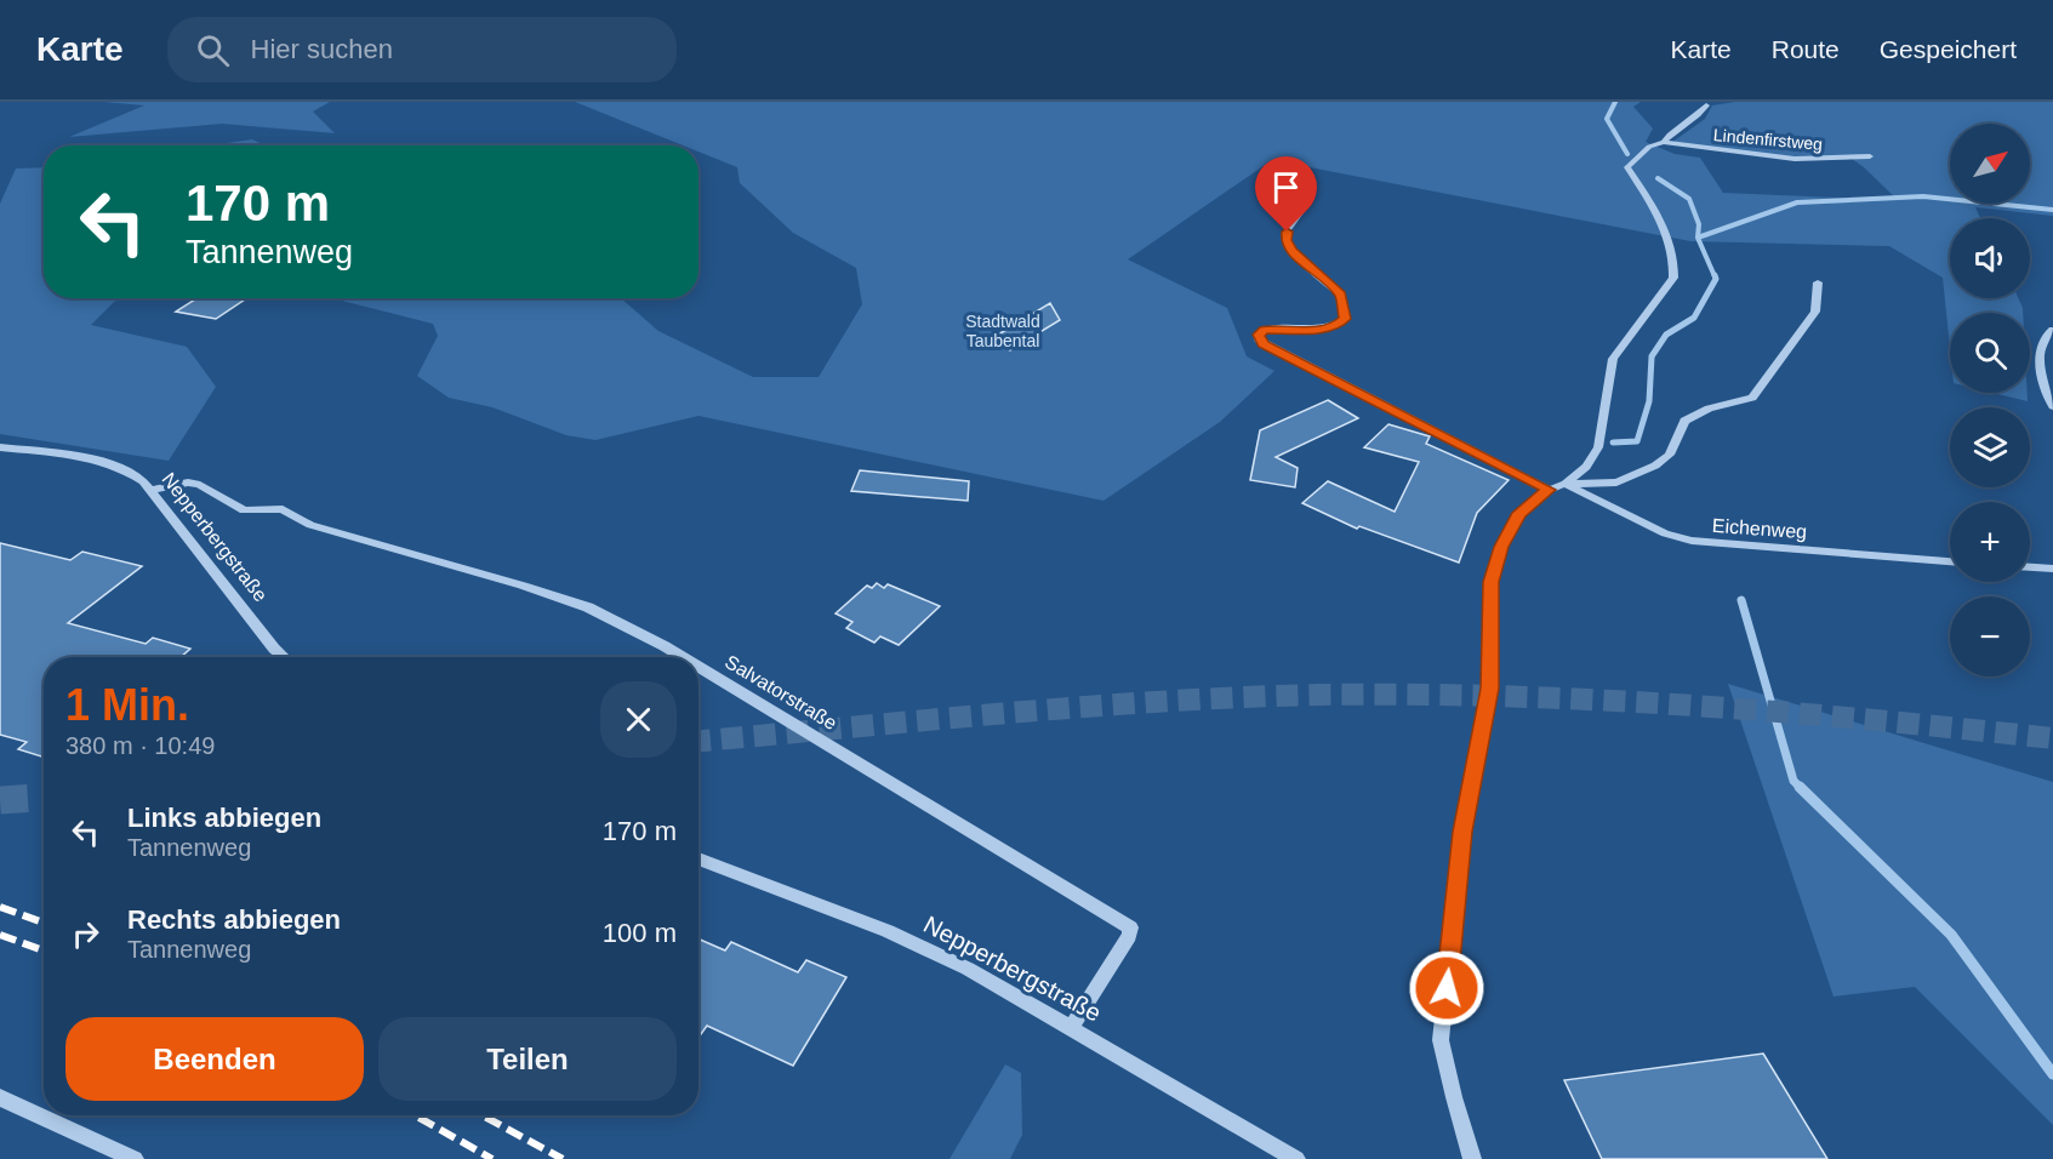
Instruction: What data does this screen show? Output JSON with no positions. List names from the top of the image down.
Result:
{
  "streets": {
    "street": [
      "Lindenfirstweg",
      "Eichenweg",
      "Nepperbergstraße",
      "Salvatorstraße"
    ]
  },
  "crossings": [
    ["Nepperbergstraße", "Salvatorstraße"]
  ],
  "parks": ["Stadtwald Taubental"],
  "north": "top right",
  "page": {
    "header": "Karte",
    "search": "Hier suchen",
    "nav": ["Karte", "Route", "Gespeichert"],
    "map_buttons": ["+", "−"],
    "turn": ["170 m", "Tannenweg"],
    "heading": ["1 Min.", "380 m · 10:49"],
    "list": [
      {
        "name": "Links abbiegen",
        "note": "Tannenweg",
        "value": "170 m"
      },
      {
        "name": "Rechts abbiegen",
        "note": "Tannenweg",
        "value": "100 m"
      }
    ],
    "buttons": ["Beenden", "Teilen"]
  }
}
